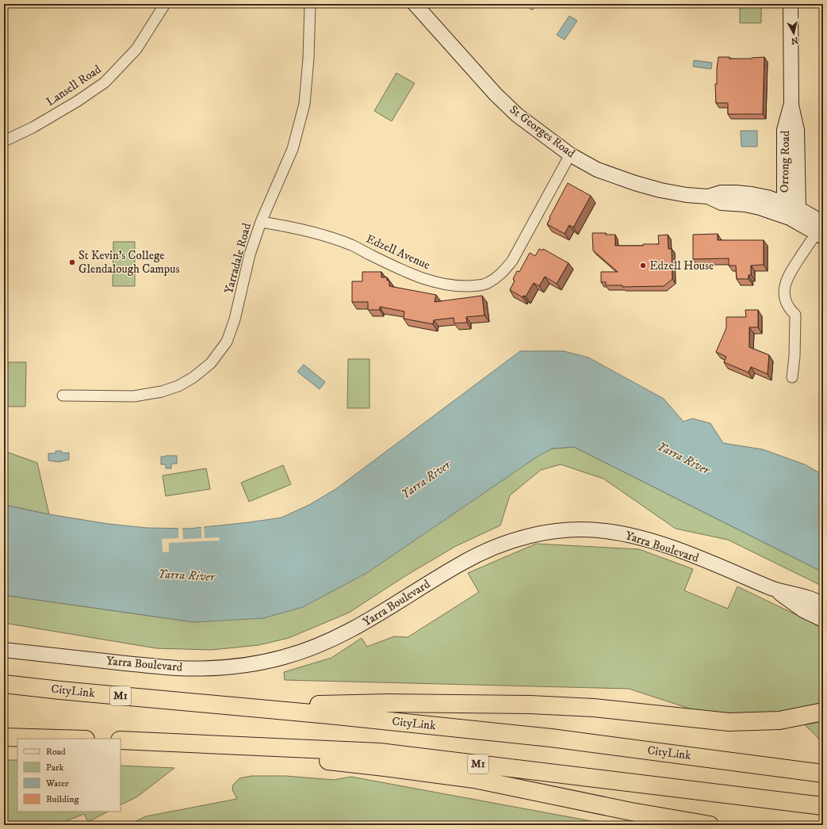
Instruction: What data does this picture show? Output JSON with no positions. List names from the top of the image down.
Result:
{
  "streets": {
    "highway": ["CityLink", "M1"],
    "street": [
      "Lansell Road",
      "St Georges Road",
      "Orrong Road",
      "Edzell Avenue",
      "Yarradale Road",
      "Yarra Boulevard"
    ]
  },
  "crossings": [
    ["St Georges Road", "Orrong Road"],
    ["St Georges Road", "Edzell Avenue"],
    ["Edzell Avenue", "Yarradale Road"]
  ],
  "water": ["Yarra River"],
  "places": ["St Kevin's College Glendalough Campus", "Edzell House"],
  "legend": [
    "Road",
    "Park",
    "Water",
    "Building"
  ],
  "north": "bottom"
}
